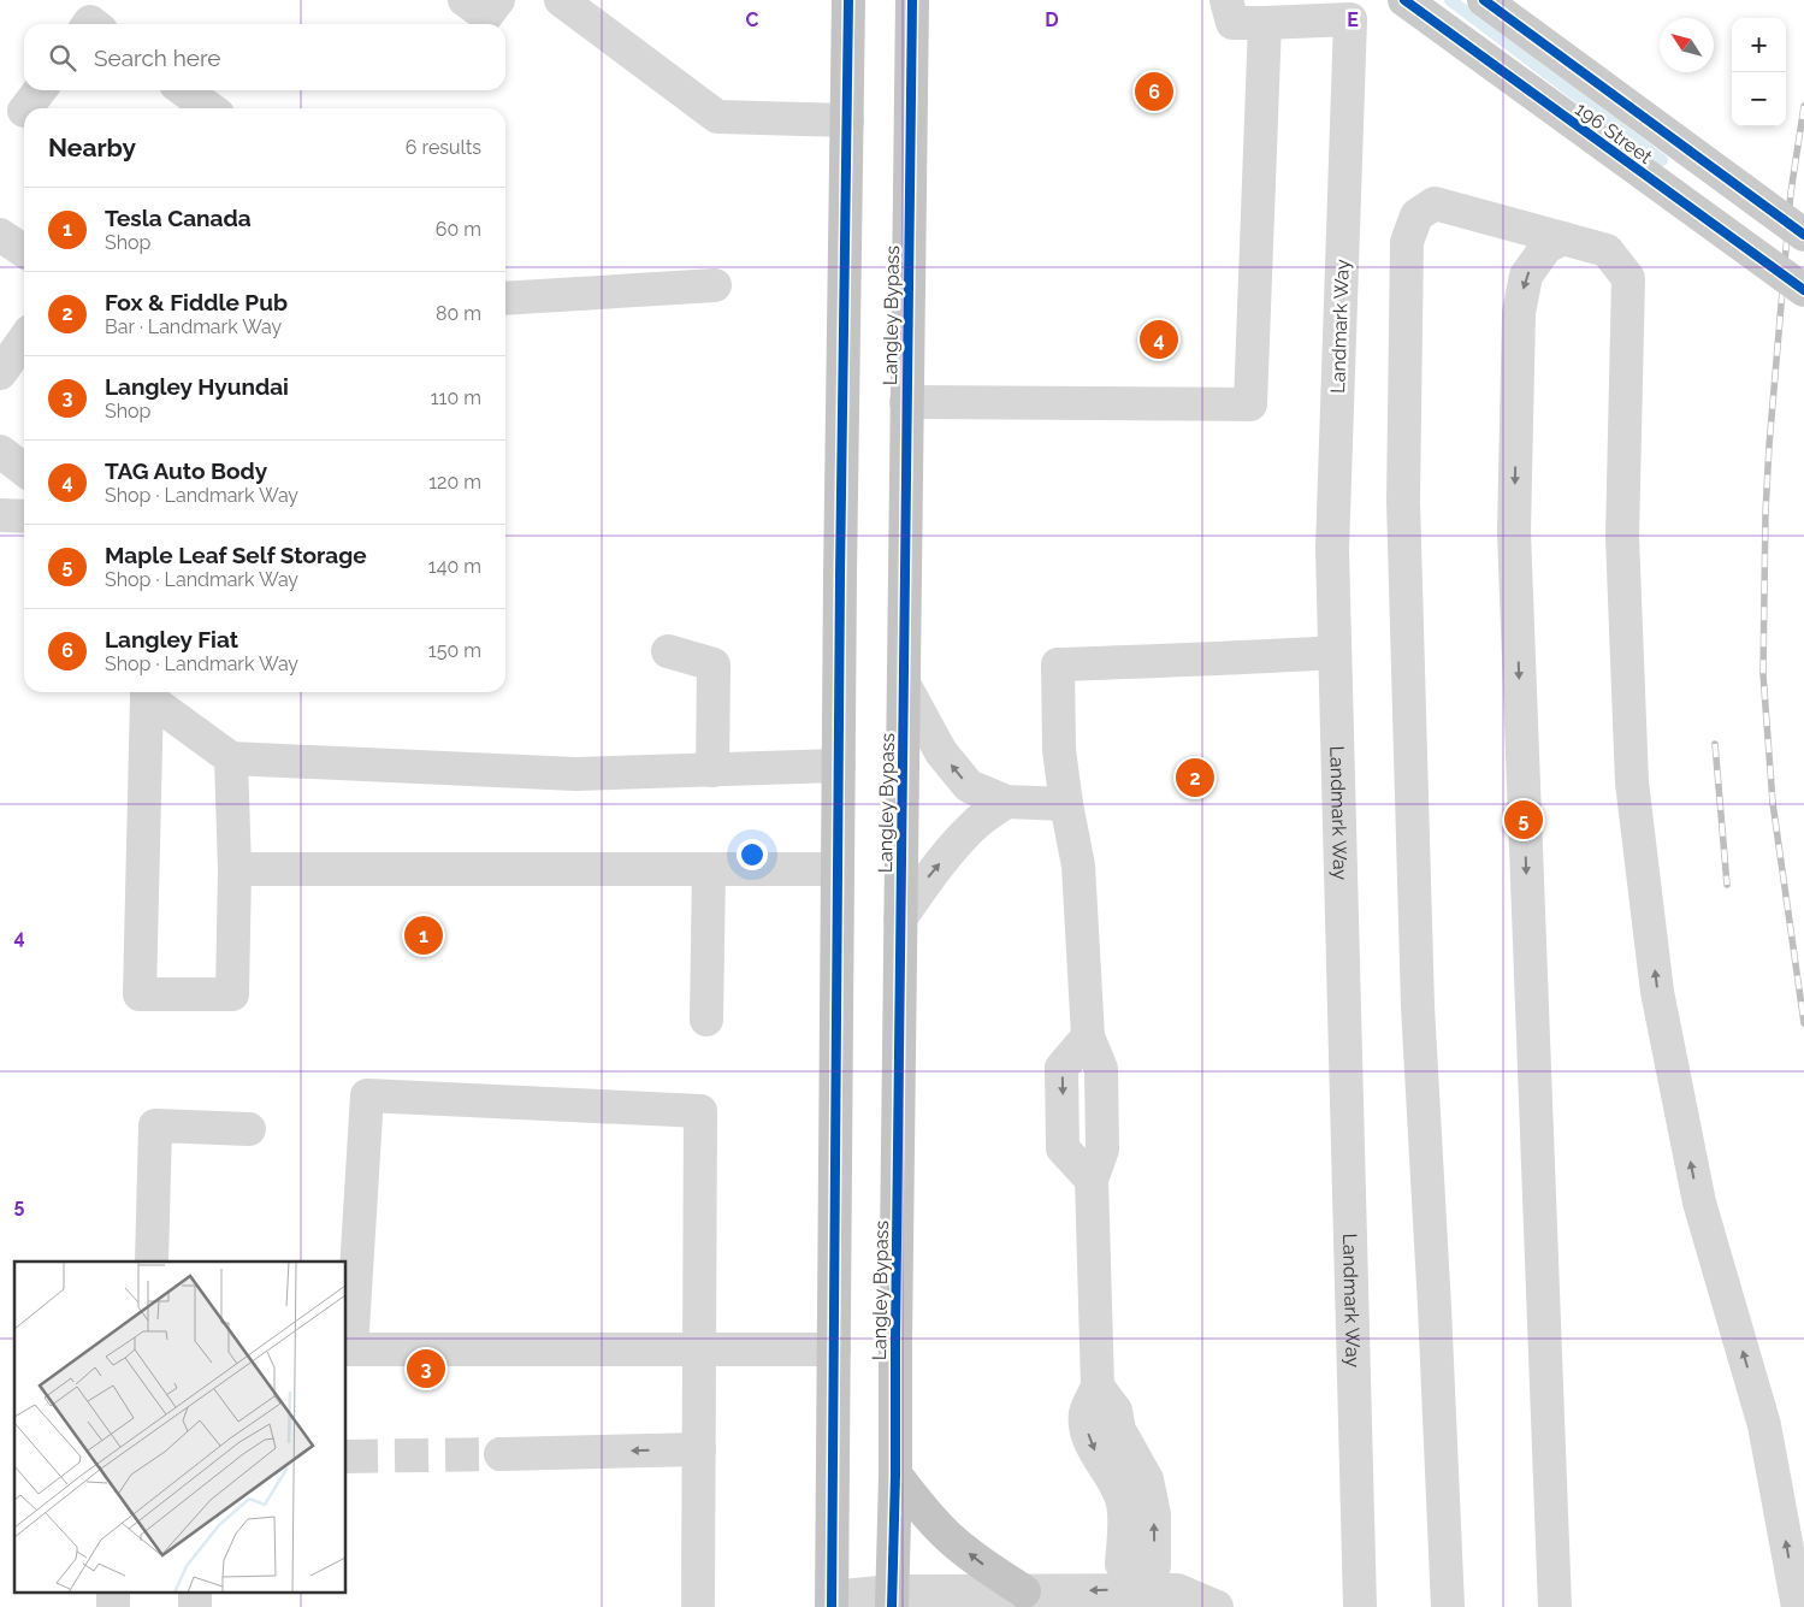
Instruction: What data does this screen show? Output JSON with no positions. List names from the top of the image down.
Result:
{
  "streets": {
    "highway": ["Langley Bypass"],
    "main road": ["196 Street"],
    "street": ["Landmark Way"]
  },
  "north": "top left",
  "page": {
    "map_buttons": ["+", "−"],
    "search": "Search here",
    "pins": [
      "6",
      "4",
      "2",
      "5",
      "1",
      "3"
    ],
    "heading": ["Nearby", "6 results"],
    "list": [
      {
        "mark": "1",
        "name": "Tesla Canada",
        "note": "Shop",
        "value": "60 m"
      },
      {
        "mark": "2",
        "name": "Fox & Fiddle Pub",
        "note": "Bar · Landmark Way",
        "value": "80 m"
      },
      {
        "mark": "3",
        "name": "Langley Hyundai",
        "note": "Shop",
        "value": "110 m"
      },
      {
        "mark": "4",
        "name": "TAG Auto Body",
        "note": "Shop · Landmark Way",
        "value": "120 m"
      },
      {
        "mark": "5",
        "name": "Maple Leaf Self Storage",
        "note": "Shop · Landmark Way",
        "value": "140 m"
      },
      {
        "mark": "6",
        "name": "Langley Fiat",
        "note": "Shop · Landmark Way",
        "value": "150 m"
      }
    ]
  },
  "grid": {
    "columns": ["C", "D", "E"],
    "rows": ["4", "5"]
  }
}
